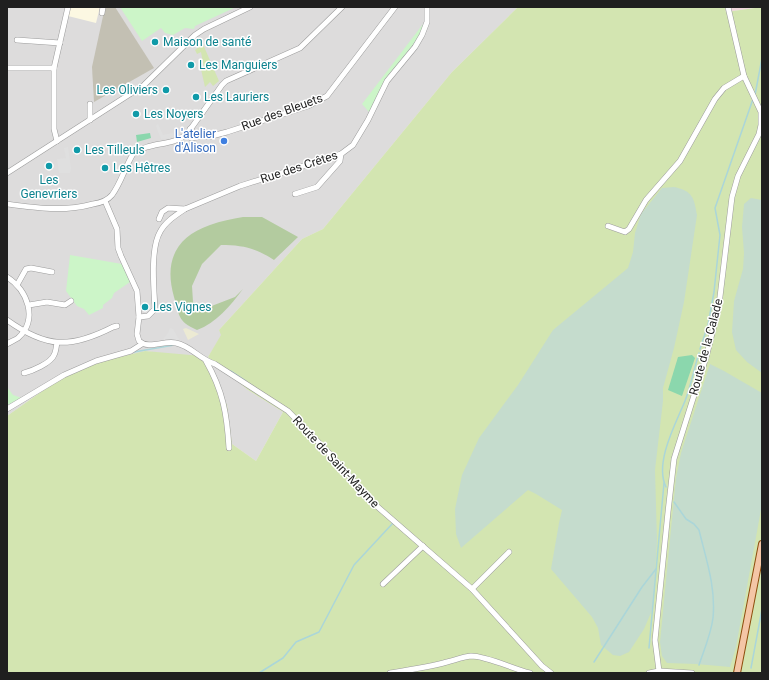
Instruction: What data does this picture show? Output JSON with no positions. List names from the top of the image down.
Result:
{
  "streets": {
    "street": [
      "Rue des Bleuets",
      "Rue des Crêtes",
      "Route de la Calade",
      "Route de Saint-Mayme"
    ]
  },
  "places": [
    "Maison de santé",
    "Les Manguiers",
    "Les Oliviers",
    "Les Lauriers",
    "Les Noyers",
    "L'atelier d'Alison",
    "Les Tilleuls",
    "Les Genevriers",
    "Les Hêtres",
    "Les Vignes"
  ]
}
